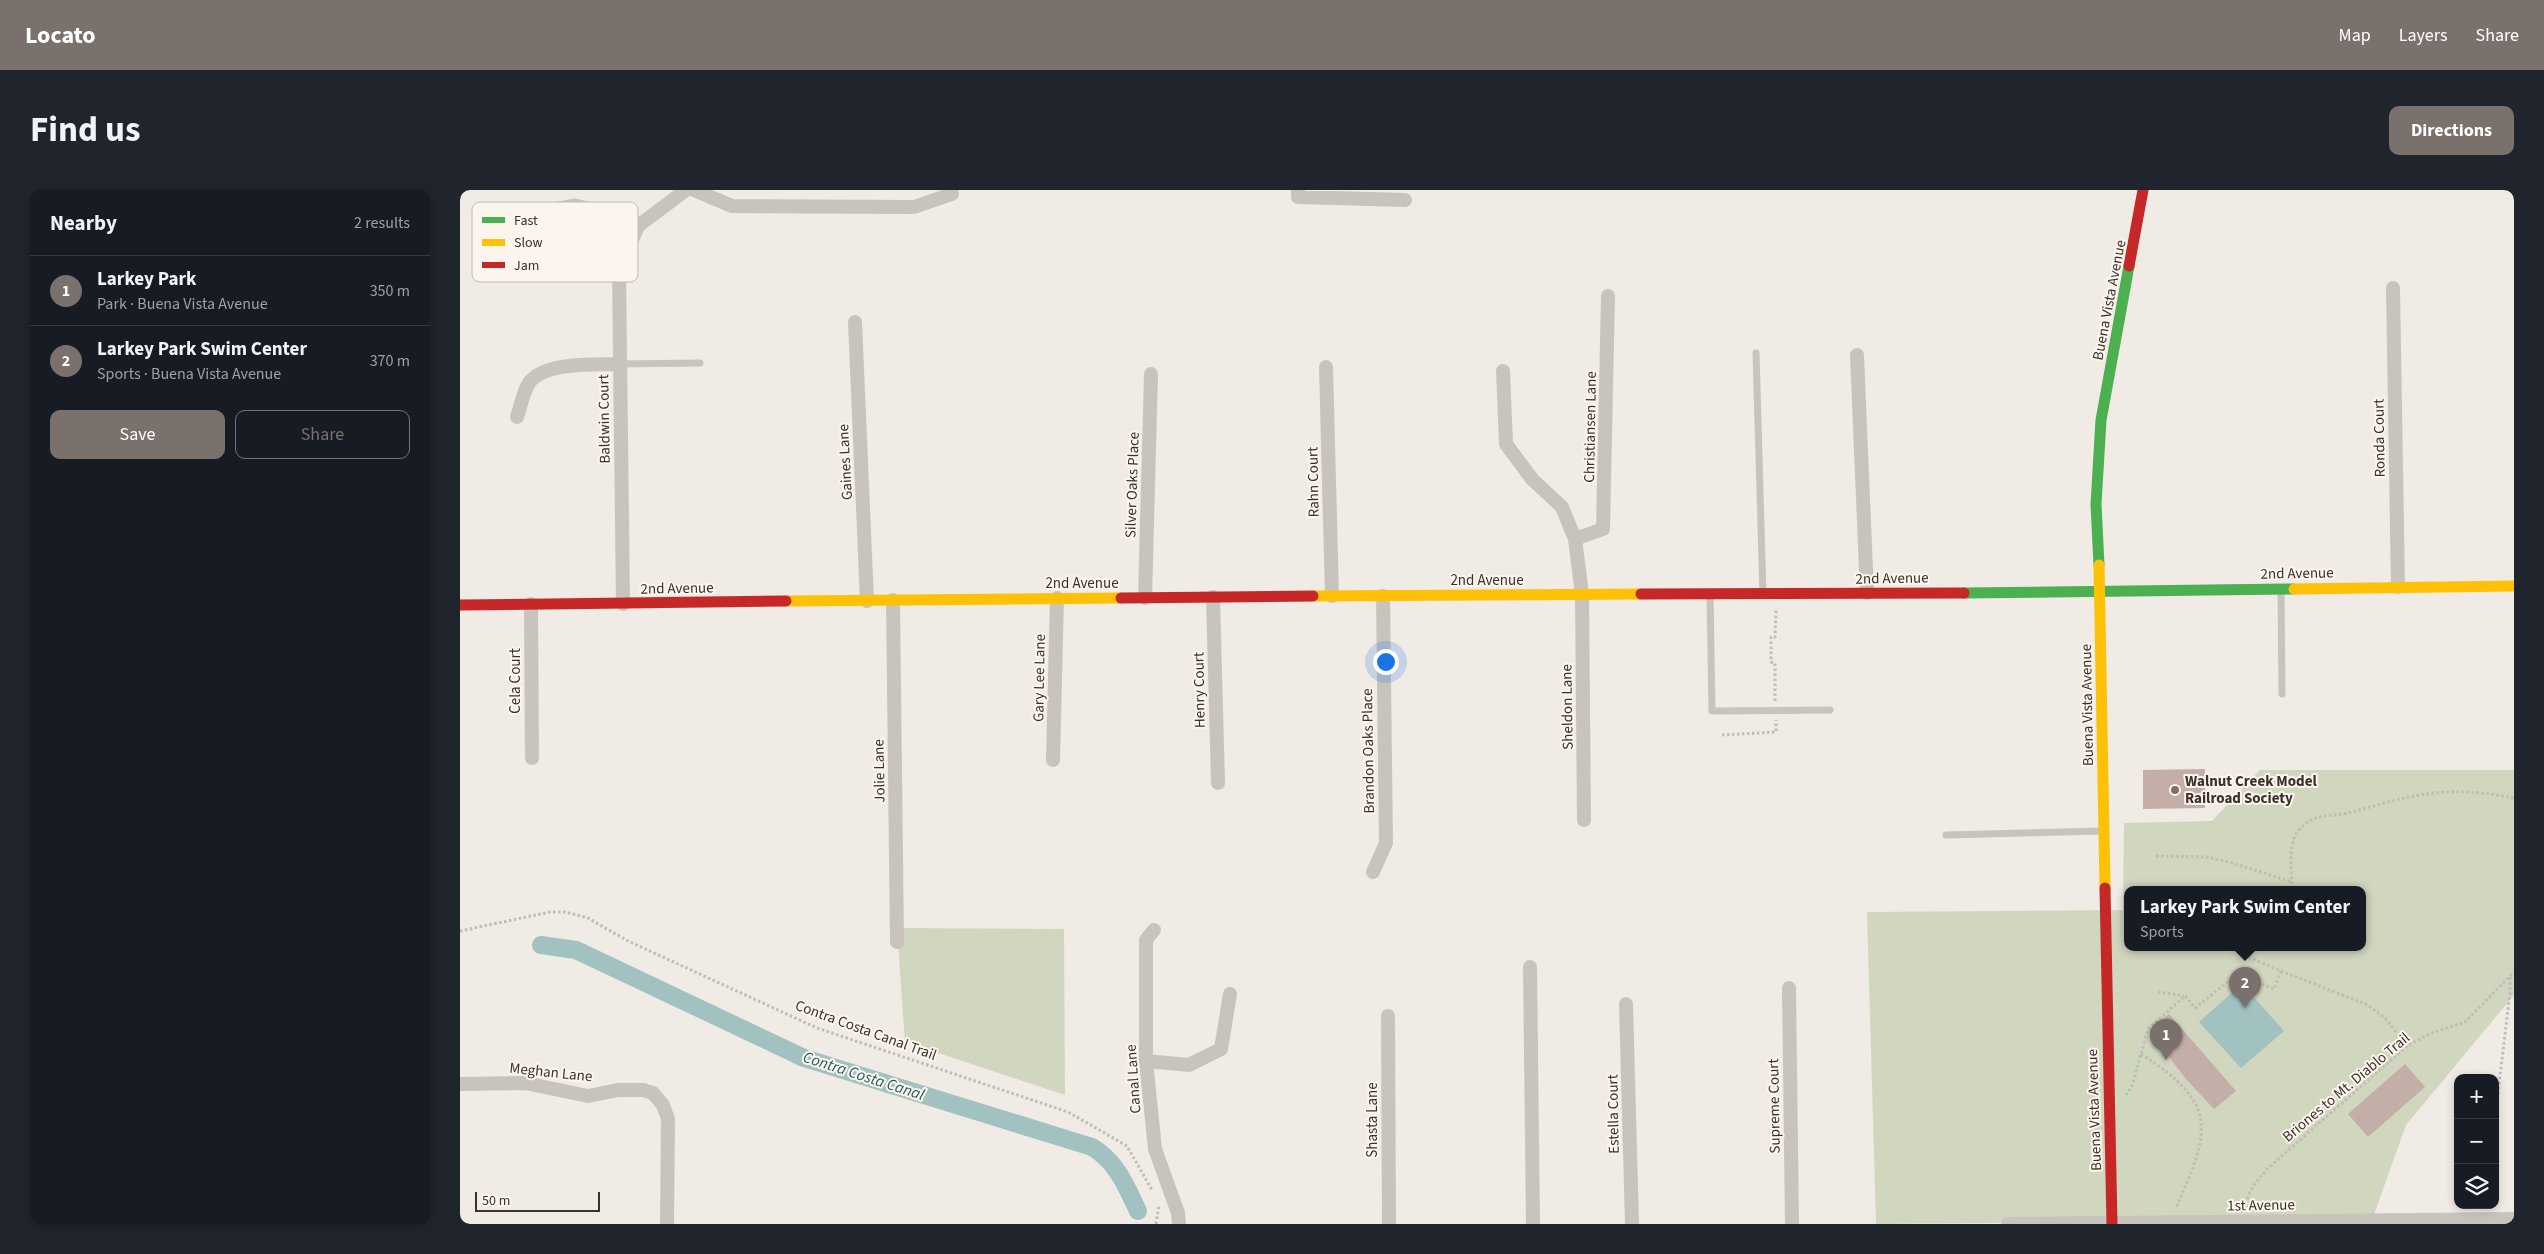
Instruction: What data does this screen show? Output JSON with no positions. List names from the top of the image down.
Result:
{
  "streets": {
    "street": [
      "Buena Vista Avenue",
      "Baldwin Court",
      "Christiansen Lane",
      "Ronda Court",
      "Gaines Lane",
      "Rahn Court",
      "Silver Oaks Place",
      "2nd Avenue",
      "Gary Lee Lane",
      "Cela Court",
      "Henry Court",
      "Sheldon Lane",
      "Brandon Oaks Place",
      "Jolie Lane",
      "Meghan Lane",
      "Canal Lane",
      "Supreme Court",
      "Estella Court",
      "Shasta Lane",
      "1st Avenue"
    ],
    "path": ["Contra Costa Canal Trail", "Briones to Mt. Diablo Trail"]
  },
  "crossings": [
    ["Buena Vista Avenue", "2nd Avenue"],
    ["Buena Vista Avenue", "1st Avenue"],
    ["Baldwin Court", "2nd Avenue"],
    ["Christiansen Lane", "Sheldon Lane"],
    ["Ronda Court", "2nd Avenue"],
    ["Gaines Lane", "2nd Avenue"],
    ["Rahn Court", "2nd Avenue"],
    ["Silver Oaks Place", "2nd Avenue"],
    ["2nd Avenue", "Gary Lee Lane"],
    ["2nd Avenue", "Cela Court"],
    ["2nd Avenue", "Henry Court"],
    ["2nd Avenue", "Sheldon Lane"],
    ["2nd Avenue", "Brandon Oaks Place"],
    ["2nd Avenue", "Jolie Lane"],
    ["Briones to Mt. Diablo Trail", "1st Avenue"]
  ],
  "water": ["Contra Costa Canal"],
  "places": ["Walnut Creek Model Railroad Society"],
  "legend": ["Fast", "Slow", "Jam"],
  "scale_bar": "50 m",
  "page": {
    "header": "Locato",
    "nav": ["Map", "Layers", "Share"],
    "title": "Find us",
    "buttons": [
      "Directions",
      ["Save", "Share"]
    ],
    "heading": ["Nearby", "2 results"],
    "list": [
      {
        "mark": "1",
        "name": "Larkey Park",
        "note": "Park · Buena Vista Avenue",
        "value": "350 m"
      },
      {
        "mark": "2",
        "name": "Larkey Park Swim Center",
        "note": "Sports · Buena Vista Avenue",
        "value": "370 m"
      }
    ],
    "popup": ["Larkey Park Swim Center", "Sports"],
    "pins": ["2", "1"],
    "map_buttons": ["+", "−"],
    "scale": "50 m"
  }
}
